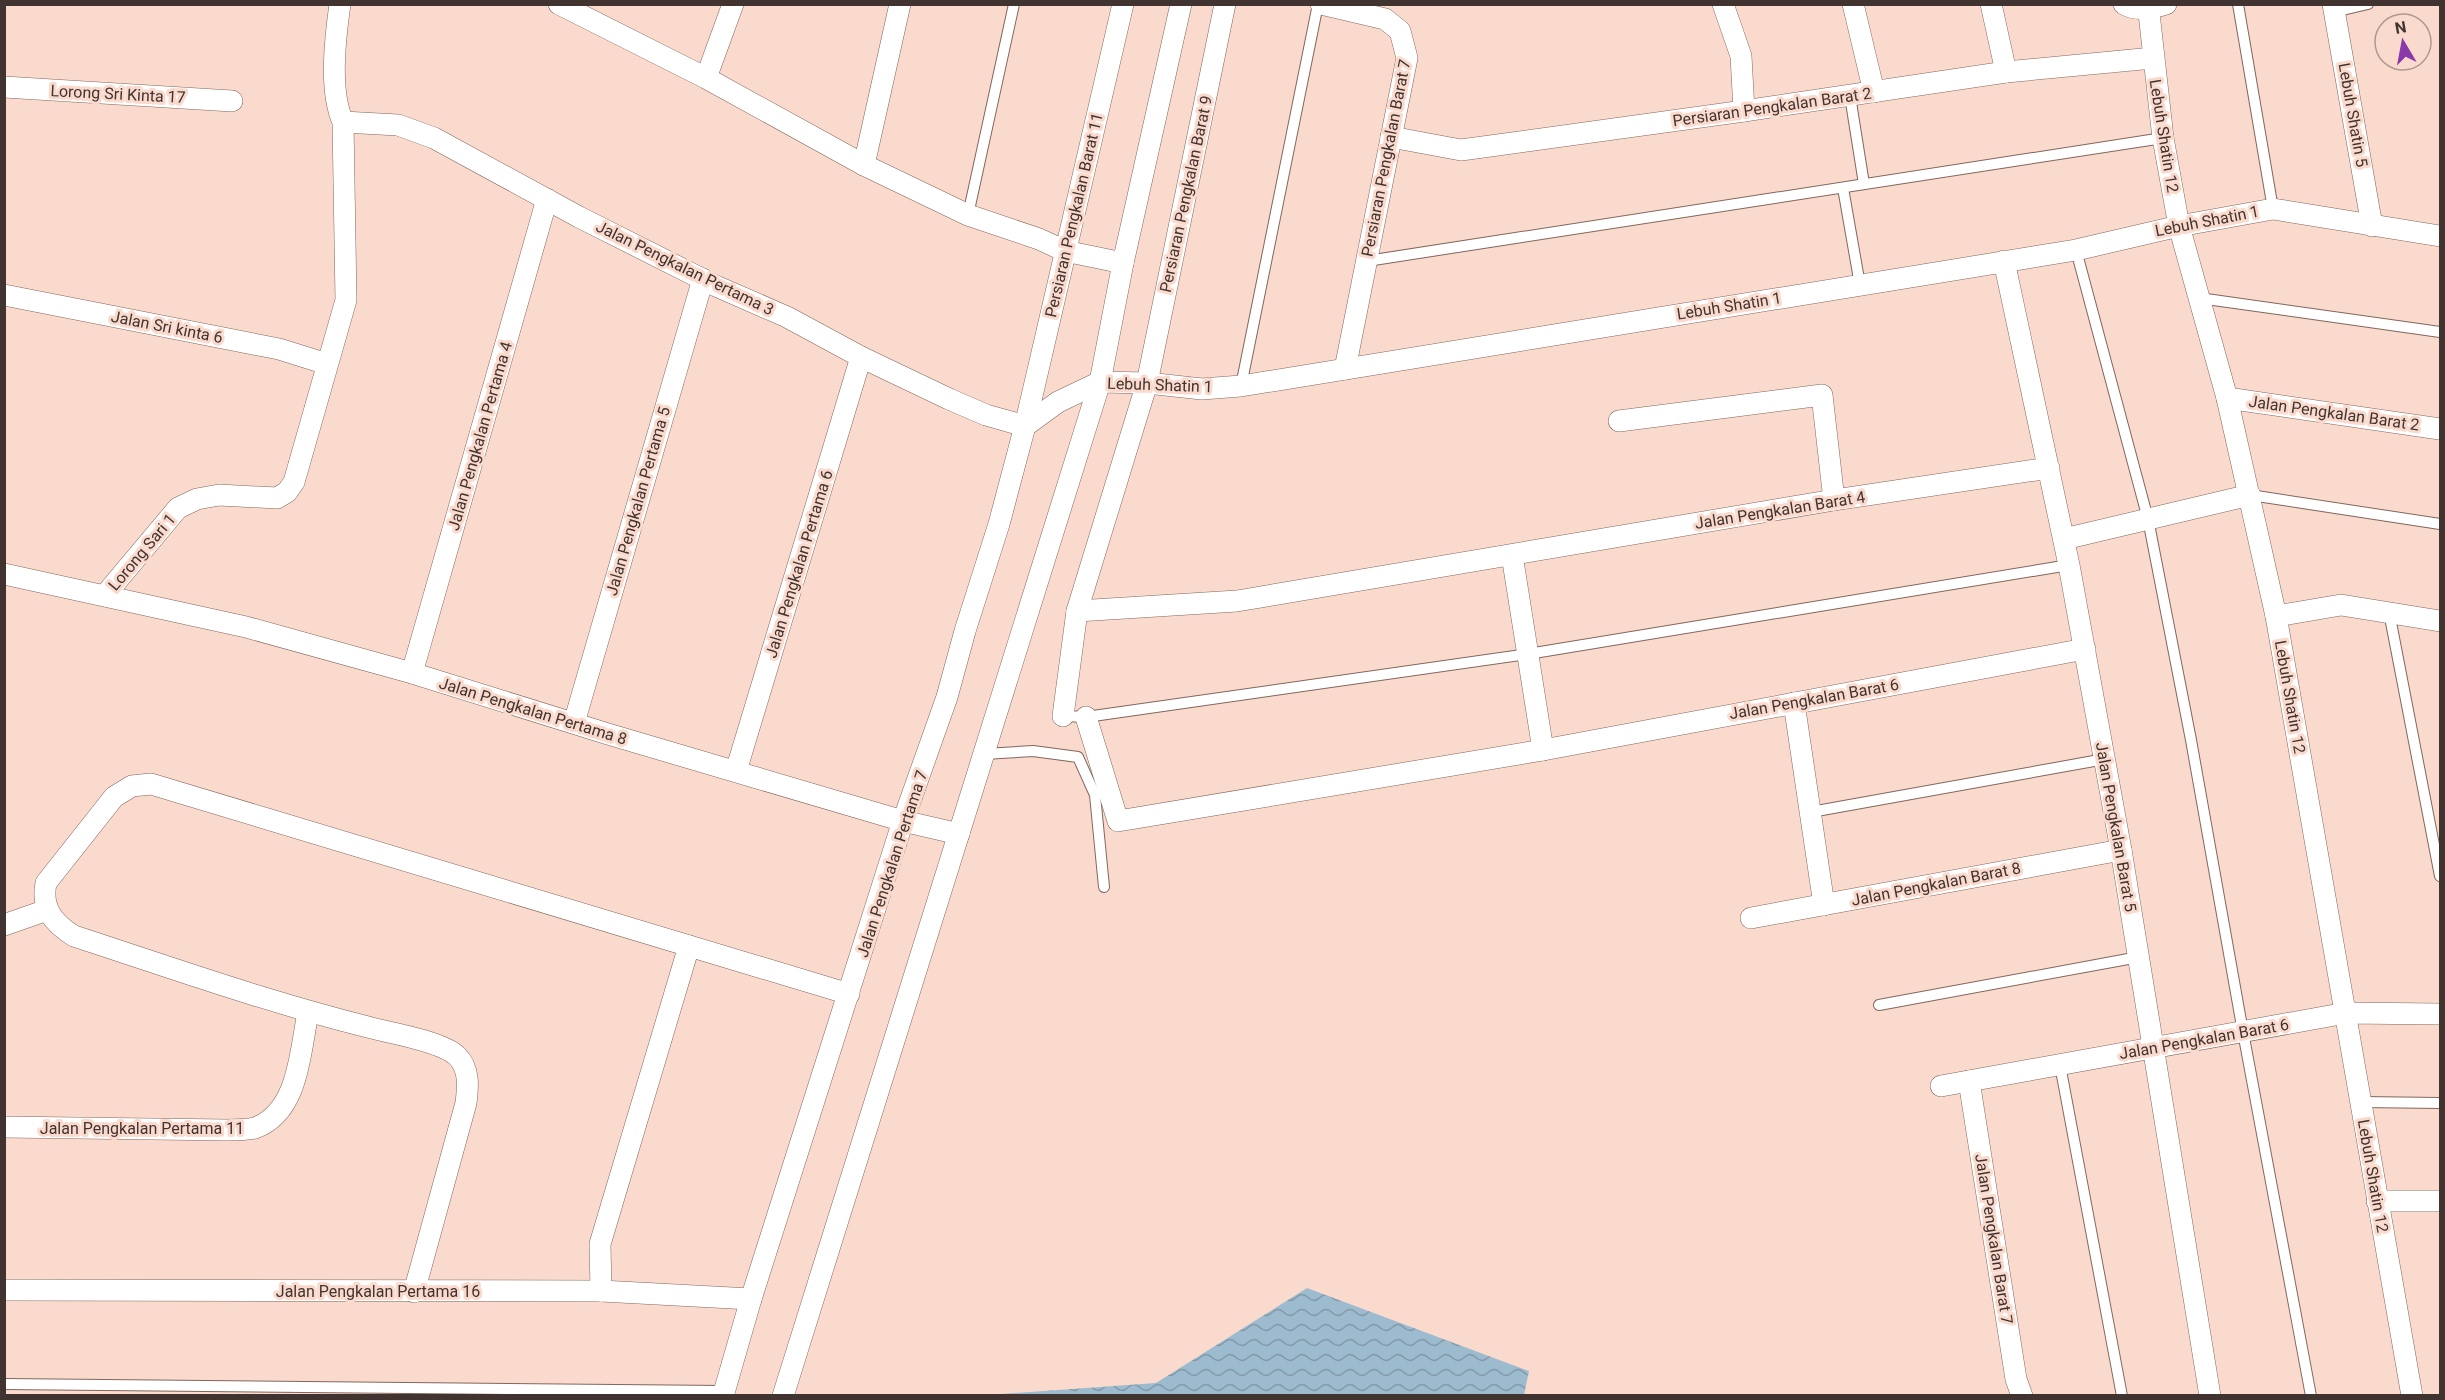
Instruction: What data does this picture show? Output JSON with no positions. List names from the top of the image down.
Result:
{
  "streets": {
    "street": [
      "Lorong Sri Kinta 17",
      "Persiaran Pengkalan Barat 2",
      "Lebuh Shatin 5",
      "Lebuh Shatin 12",
      "Persiaran Pengkalan Barat 7",
      "Persiaran Pengkalan Barat 9",
      "Persiaran Pengkalan Barat 11",
      "Lebuh Shatin 1",
      "Jalan Pengkalan Pertama 3",
      "Jalan Sri kinta 6",
      "Jalan Pengkalan Barat 2",
      "Jalan Pengkalan Pertama 4",
      "Jalan Pengkalan Pertama 5",
      "Jalan Pengkalan Barat 4",
      "Lorong Sari 1",
      "Jalan Pengkalan Pertama 6",
      "Jalan Pengkalan Barat 6",
      "Jalan Pengkalan Pertama 8",
      "Jalan Pengkalan Barat 5",
      "Jalan Pengkalan Pertama 7",
      "Jalan Pengkalan Barat 8",
      "Jalan Pengkalan Pertama 11",
      "Jalan Pengkalan Barat 7",
      "Jalan Pengkalan Pertama 16"
    ]
  },
  "crossings": [
    ["Persiaran Pengkalan Barat 2", "Lebuh Shatin 12"],
    ["Persiaran Pengkalan Barat 2", "Persiaran Pengkalan Barat 7"],
    ["Lebuh Shatin 5", "Lebuh Shatin 1"],
    ["Lebuh Shatin 12", "Lebuh Shatin 1"],
    ["Lebuh Shatin 12", "Jalan Pengkalan Barat 2"],
    ["Lebuh Shatin 12", "Jalan Pengkalan Barat 6"],
    ["Persiaran Pengkalan Barat 7", "Lebuh Shatin 1"],
    ["Persiaran Pengkalan Barat 9", "Lebuh Shatin 1"],
    ["Persiaran Pengkalan Barat 9", "Jalan Pengkalan Barat 4"],
    ["Persiaran Pengkalan Barat 11", "Lebuh Shatin 1"],
    ["Persiaran Pengkalan Barat 11", "Jalan Pengkalan Pertama 3"],
    ["Persiaran Pengkalan Barat 11", "Jalan Pengkalan Pertama 7"],
    ["Lebuh Shatin 1", "Jalan Pengkalan Pertama 3"],
    ["Lebuh Shatin 1", "Jalan Pengkalan Barat 5"],
    ["Lebuh Shatin 1", "Jalan Pengkalan Pertama 7"],
    ["Jalan Pengkalan Pertama 3", "Jalan Pengkalan Pertama 4"],
    ["Jalan Pengkalan Pertama 3", "Jalan Pengkalan Pertama 5"],
    ["Jalan Pengkalan Pertama 3", "Jalan Pengkalan Pertama 6"],
    ["Jalan Pengkalan Pertama 3", "Jalan Pengkalan Pertama 7"],
    ["Jalan Sri kinta 6", "Lorong Sari 1"],
    ["Jalan Pengkalan Pertama 4", "Jalan Pengkalan Pertama 8"],
    ["Jalan Pengkalan Pertama 5", "Jalan Pengkalan Pertama 8"],
    ["Jalan Pengkalan Barat 4", "Jalan Pengkalan Barat 5"],
    ["Lorong Sari 1", "Jalan Pengkalan Pertama 8"],
    ["Jalan Pengkalan Pertama 6", "Jalan Pengkalan Pertama 8"],
    ["Jalan Pengkalan Barat 6", "Jalan Pengkalan Barat 5"],
    ["Jalan Pengkalan Barat 6", "Jalan Pengkalan Barat 7"],
    ["Jalan Pengkalan Pertama 8", "Jalan Pengkalan Pertama 7"],
    ["Jalan Pengkalan Barat 5", "Jalan Pengkalan Barat 8"],
    ["Jalan Pengkalan Pertama 7", "Jalan Pengkalan Pertama 16"]
  ],
  "north": "top"
}
